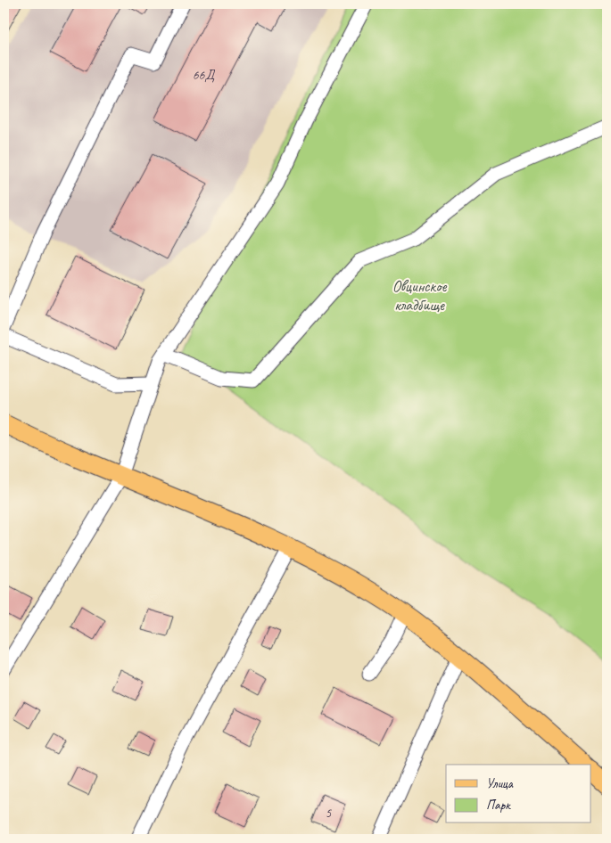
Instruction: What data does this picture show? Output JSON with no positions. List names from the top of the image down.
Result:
{
  "parks": ["Овцинское кладбище"],
  "house_numbers": ["66Д", "5"],
  "legend": ["Улица", "Парк"]
}
